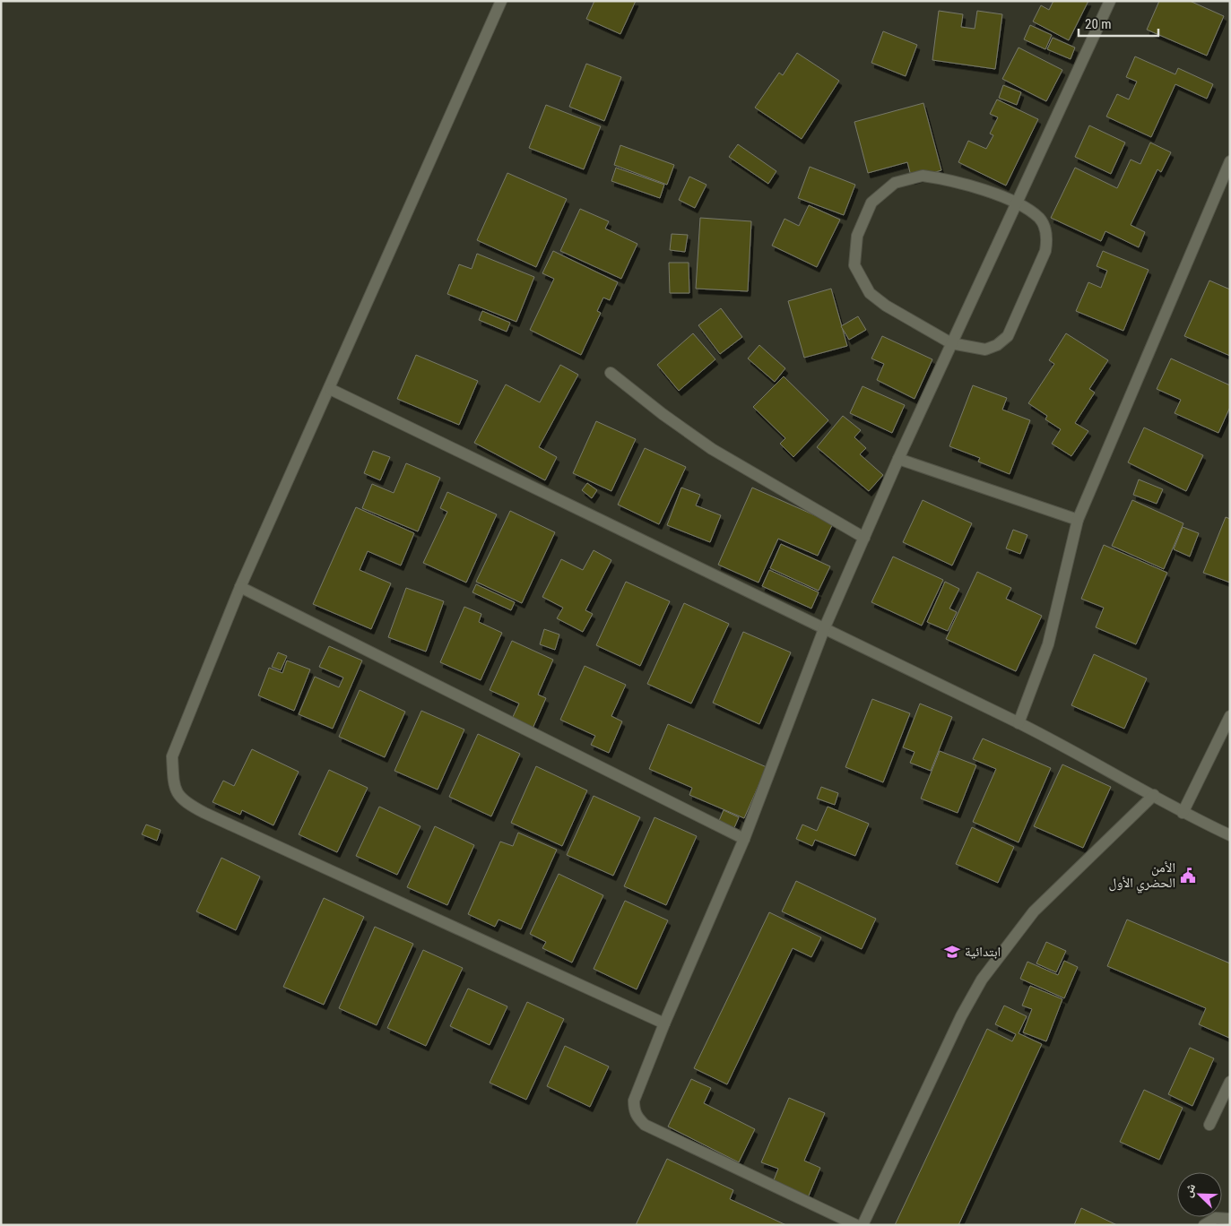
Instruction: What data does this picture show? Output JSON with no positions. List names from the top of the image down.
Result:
{
  "places": {
    "public building": ["الأمن الحضري الأول"],
    "school or university": ["ابتدائية"]
  },
  "scale_bar": "20 m",
  "north": "top left"
}
